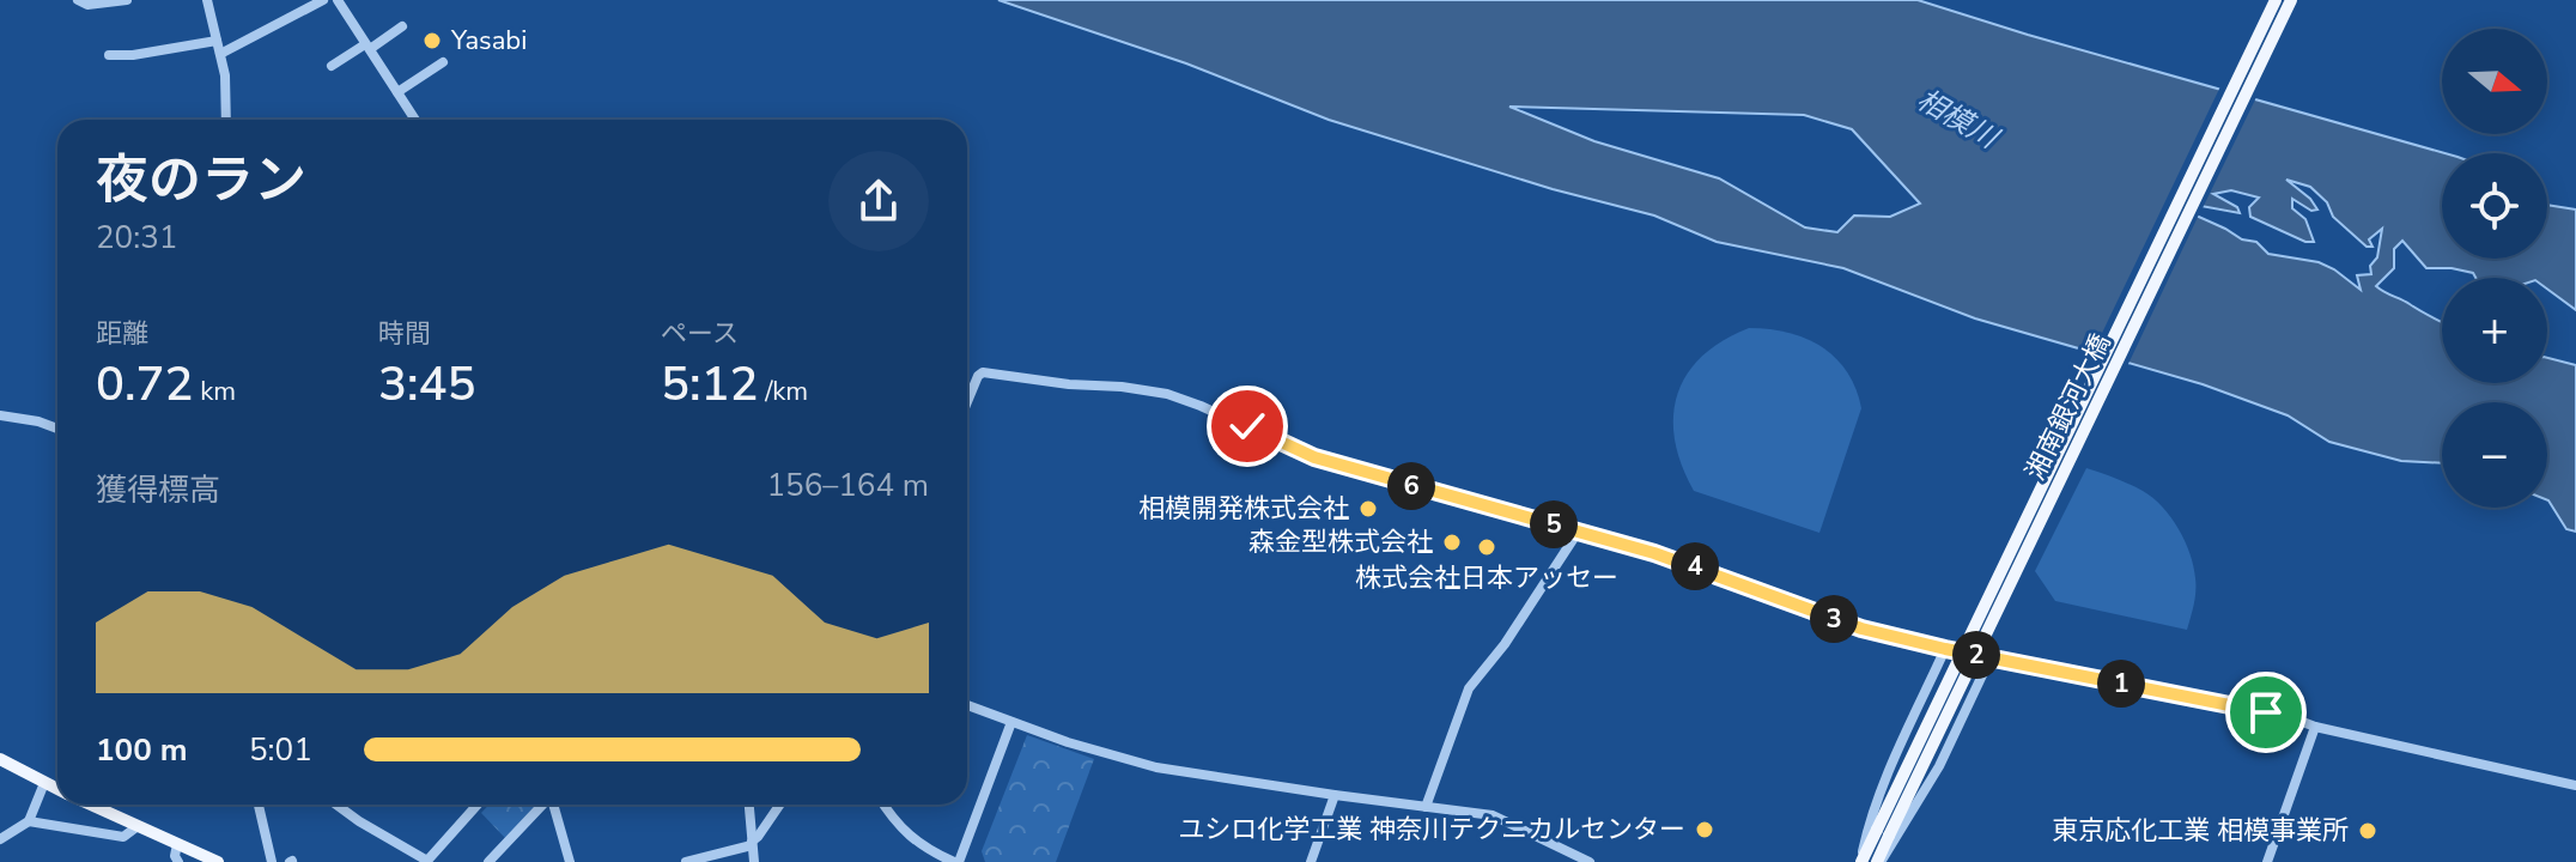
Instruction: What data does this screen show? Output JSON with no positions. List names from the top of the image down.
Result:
{
  "streets": {
    "main road": ["湘南銀河大橋"]
  },
  "water": ["相模川"],
  "places": [
    "Yasabi",
    "相模開発株式会社",
    "森金型株式会社",
    "株式会社日本アッセー",
    "ユシロ化学工業 神奈川テクニカルセンター",
    "東京応化工業 相模事業所"
  ],
  "north": "right",
  "page": {
    "map_buttons": ["+", "−"],
    "heading": ["夜のラン", "20:31"],
    "stats": [
      ["距離", "0.72 km"],
      ["時間", "3:45"],
      ["ペース", "5:12 /km"]
    ],
    "chart": ["獲得標高", "156–164 m"],
    "pins": [
      "6",
      "5",
      "4",
      "3",
      "2",
      "1"
    ],
    "list": [
      {
        "name": "100 m",
        "note": "5:01"
      }
    ]
  }
}
